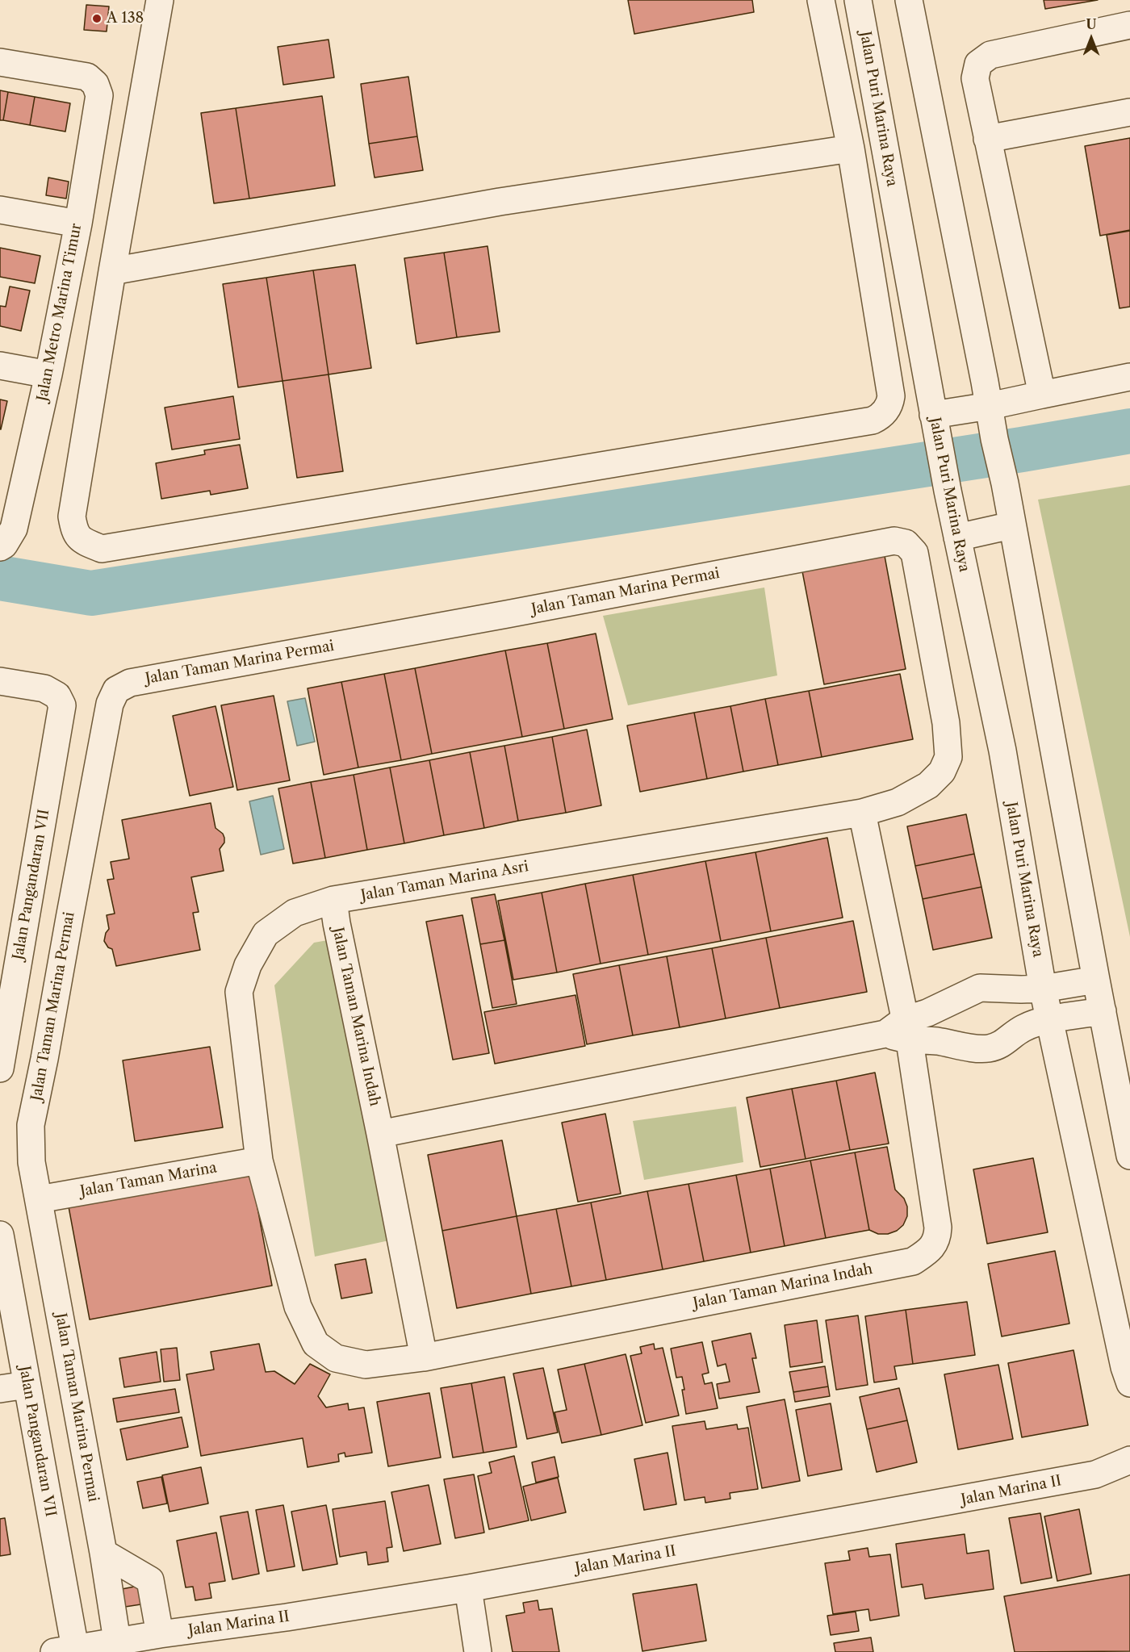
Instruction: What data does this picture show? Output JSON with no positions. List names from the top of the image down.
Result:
{
  "streets": {
    "street": [
      "Jalan Puri Marina Raya",
      "Jalan Metro Marina Timur",
      "Jalan Taman Marina Permai",
      "Jalan Taman Marina Asri",
      "Jalan Pangandaran VII",
      "Jalan Taman Marina Indah",
      "Jalan Taman Marina",
      "Jalan Marina II"
    ]
  },
  "crossings": [
    ["Jalan Taman Marina Permai", "Jalan Taman Marina Asri"],
    ["Jalan Taman Marina Permai", "Jalan Taman Marina Indah"],
    ["Jalan Taman Marina Permai", "Jalan Taman Marina"],
    ["Jalan Taman Marina Permai", "Jalan Marina II"],
    ["Jalan Taman Marina Asri", "Jalan Taman Marina Indah"],
    ["Jalan Taman Marina Asri", "Jalan Taman Marina"],
    ["Jalan Pangandaran VII", "Jalan Marina II"],
    ["Jalan Taman Marina Indah", "Jalan Taman Marina"]
  ],
  "places": ["A 138"],
  "north": "top"
}
